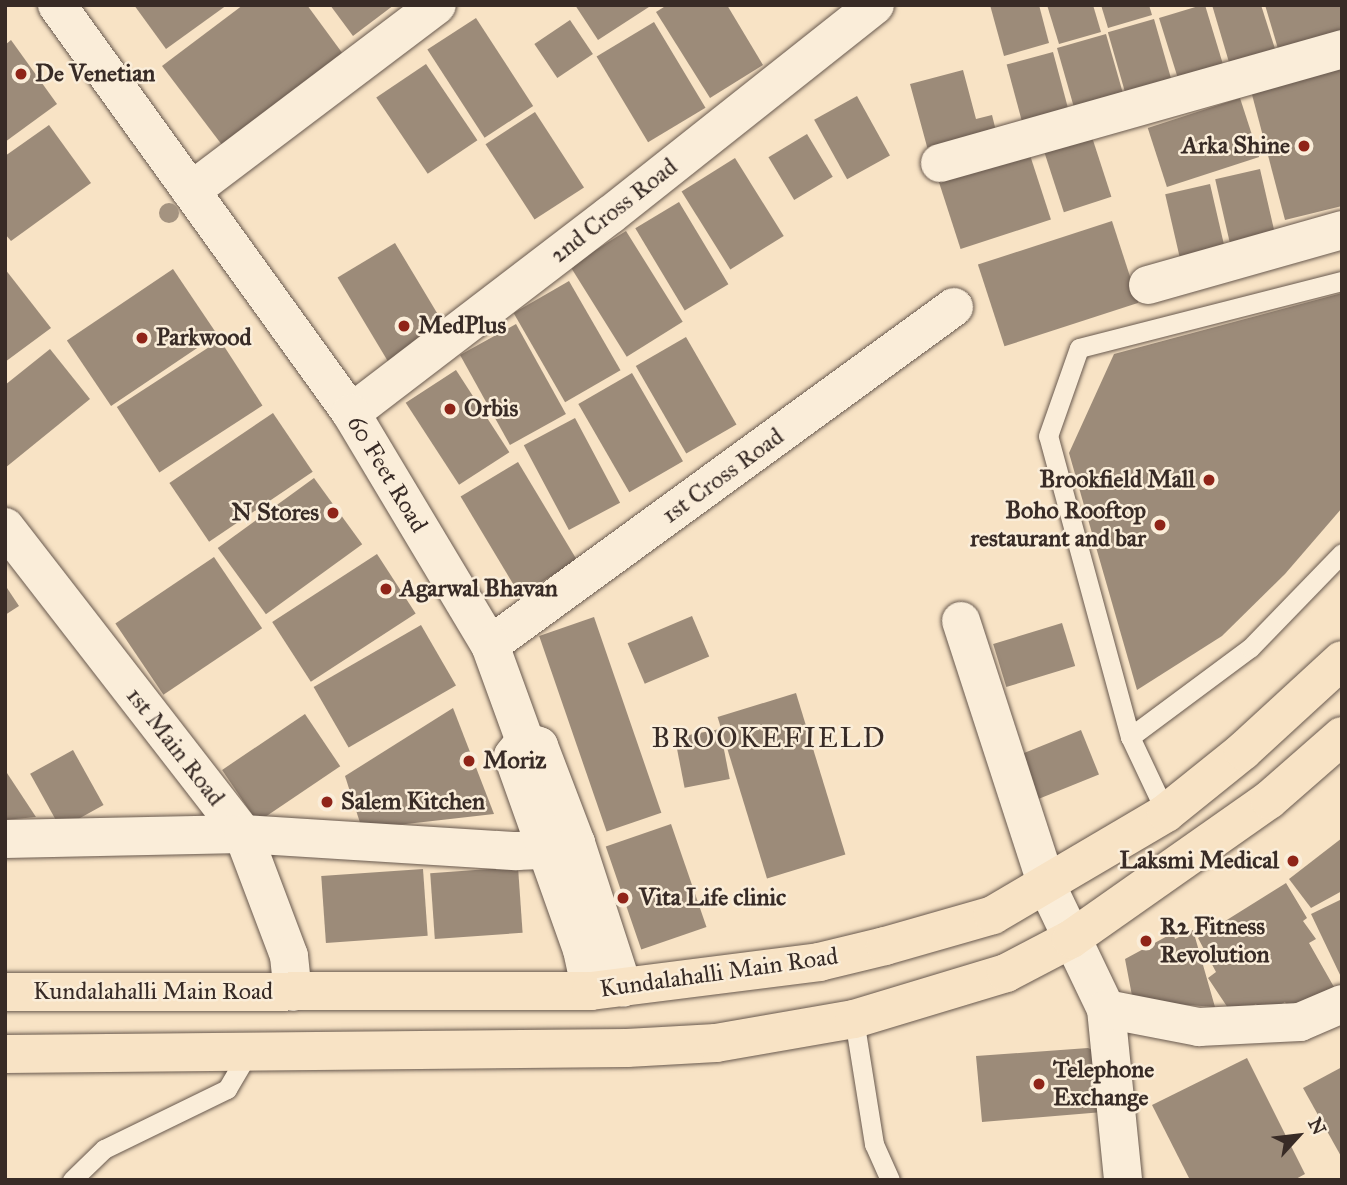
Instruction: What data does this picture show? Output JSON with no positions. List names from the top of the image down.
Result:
{
  "streets": {
    "main road": ["Kundalahalli Main Road"],
    "street": [
      "2nd Cross Road",
      "60 Feet Road",
      "1st Cross Road",
      "1st Main Road"
    ]
  },
  "crossings": [
    ["2nd Cross Road", "60 Feet Road"],
    ["60 Feet Road", "1st Cross Road"],
    ["60 Feet Road", "Kundalahalli Main Road"],
    ["1st Main Road", "Kundalahalli Main Road"]
  ],
  "districts": ["BROOKEFIELD"],
  "places": [
    "De Venetian",
    "Arka Shine",
    "MedPlus",
    "Parkwood",
    "Orbis",
    "Brookfield Mall",
    "N Stores",
    "Boho Rooftop restaurant and bar",
    "Agarwal Bhavan",
    "Moriz",
    "Salem Kitchen",
    "Laksmi Medical",
    "Vita Life clinic",
    "R2 Fitness Revolution",
    "Telephone Exchange"
  ],
  "north": "top right"
}
